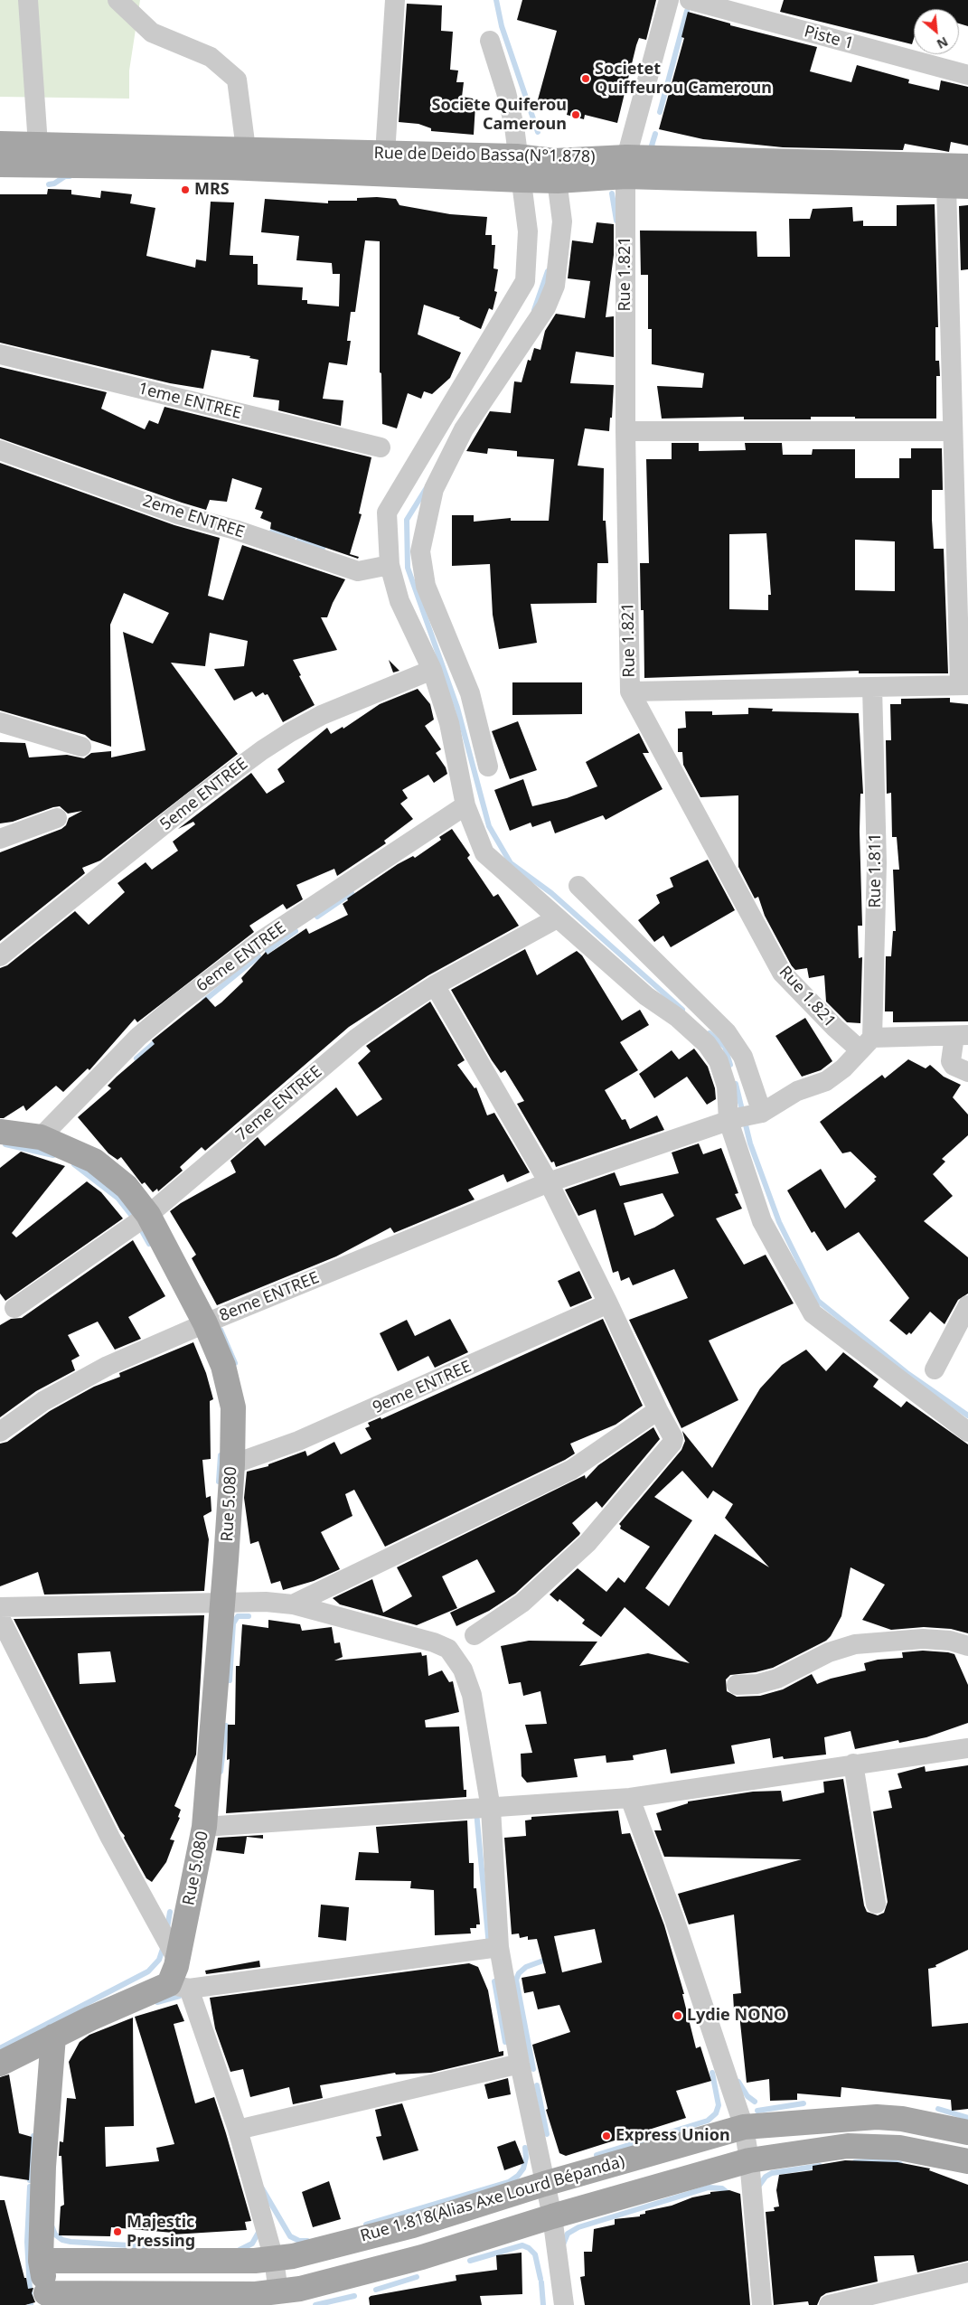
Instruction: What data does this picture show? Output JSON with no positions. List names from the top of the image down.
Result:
{
  "streets": {
    "main road": ["Rue de Deido Bassa(N°1.878)", "Rue 5.080", "Rue 1.818(Alias Axe Lourd Bépanda)"],
    "street": [
      "Piste 1",
      "Rue 1.821",
      "1eme ENTREE",
      "2eme ENTREE",
      "5eme ENTREE",
      "Rue 1.811",
      "6eme ENTREE",
      "7eme ENTREE",
      "8eme ENTREE",
      "9eme ENTREE"
    ]
  },
  "crossings": [
    ["Rue de Deido Bassa(N°1.878)", "Rue 1.821"],
    ["Rue 1.821", "Rue 1.811"],
    ["Rue 1.821", "8eme ENTREE"],
    ["Rue 1.811", "8eme ENTREE"],
    ["6eme ENTREE", "Rue 5.080"],
    ["7eme ENTREE", "Rue 5.080"],
    ["8eme ENTREE", "Rue 5.080"],
    ["9eme ENTREE", "Rue 5.080"]
  ],
  "places": [
    "Societet Quiffeurou Cameroun",
    "Societe Quiferou Cameroun",
    "MRS",
    "Lydie NONO",
    "Express Union",
    "Majestic Pressing"
  ],
  "north": "bottom right"
}
